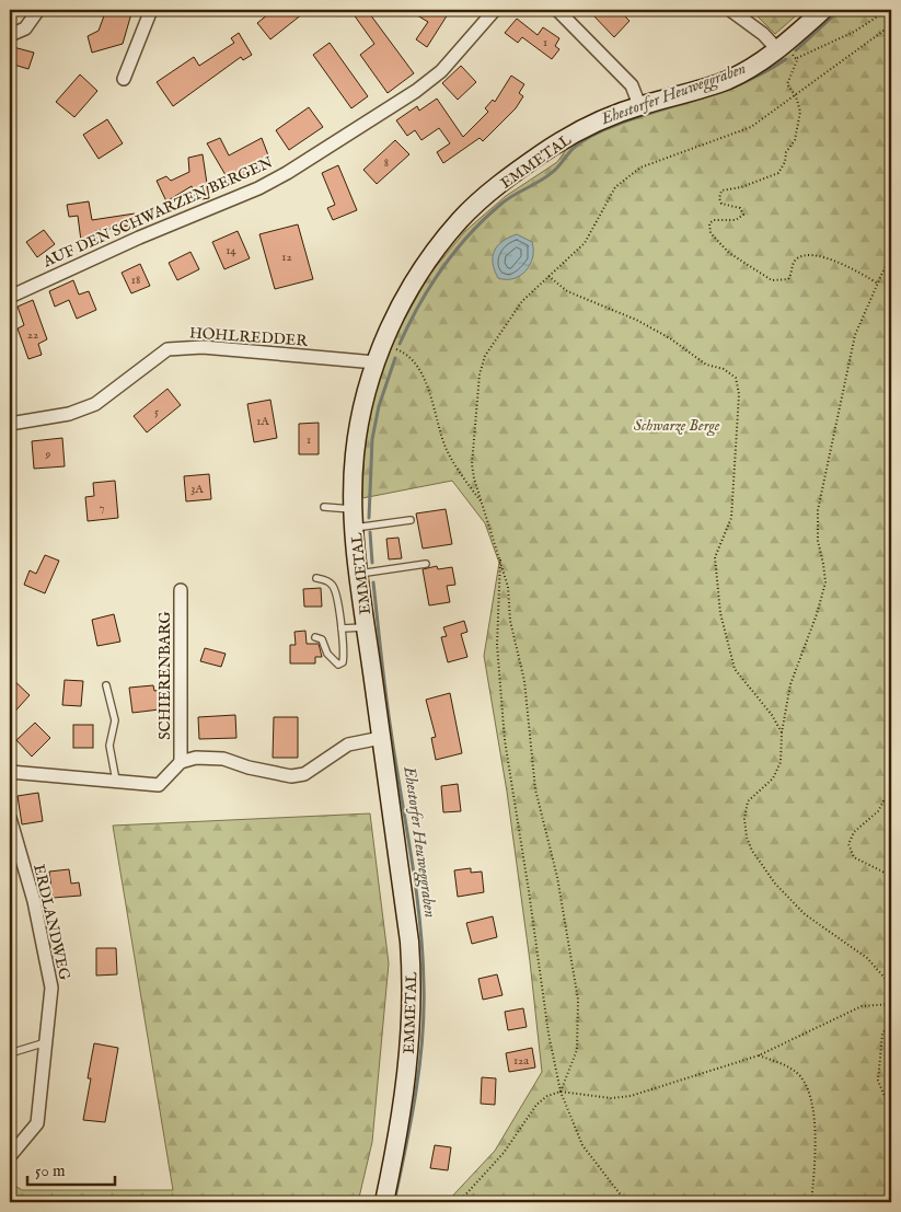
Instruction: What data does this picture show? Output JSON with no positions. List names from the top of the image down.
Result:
{
  "streets": {
    "main road": ["EMMETAL"],
    "street": [
      "AUF DEN SCHWARZEN BERGEN",
      "HOHLREDDER",
      "SCHIERENBARG",
      "ERDLANDWEG"
    ]
  },
  "crossings": [
    ["EMMETAL", "HOHLREDDER"]
  ],
  "water": ["Ehestorfer Heuweggraben"],
  "parks": ["Schwarze Berge"],
  "house_numbers": [
    "1",
    "8",
    "14",
    "12",
    "18",
    "22",
    "5",
    "1A",
    "1",
    "9",
    "3A",
    "7",
    "12a"
  ],
  "scale_bar": "50 m"
}
